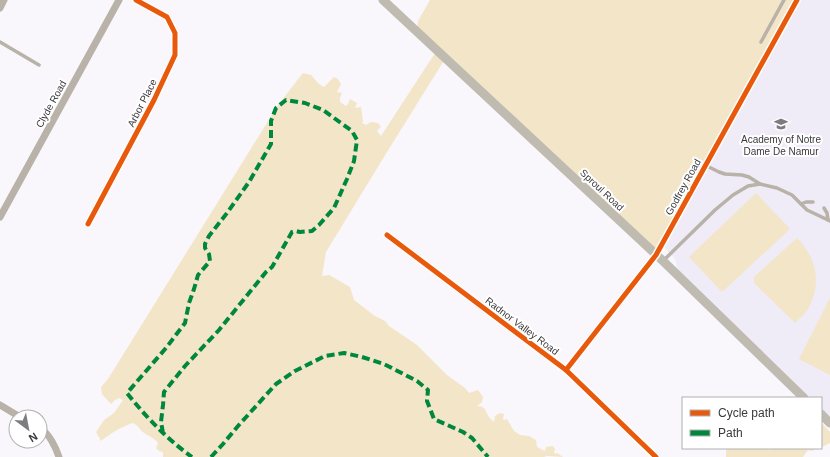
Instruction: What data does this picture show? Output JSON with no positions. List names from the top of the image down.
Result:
{
  "streets": {
    "main road": ["Sproul Road"],
    "street": [
      "Arbor Place",
      "Clyde Road",
      "Godfrey Road",
      "Radnor Valley Road"
    ]
  },
  "crossings": [
    ["Godfrey Road", "Sproul Road"],
    ["Godfrey Road", "Radnor Valley Road"]
  ],
  "places": {
    "school or university": ["Academy of Notre Dame De Namur"]
  },
  "legend": ["Cycle path", "Path"],
  "north": "bottom right"
}
